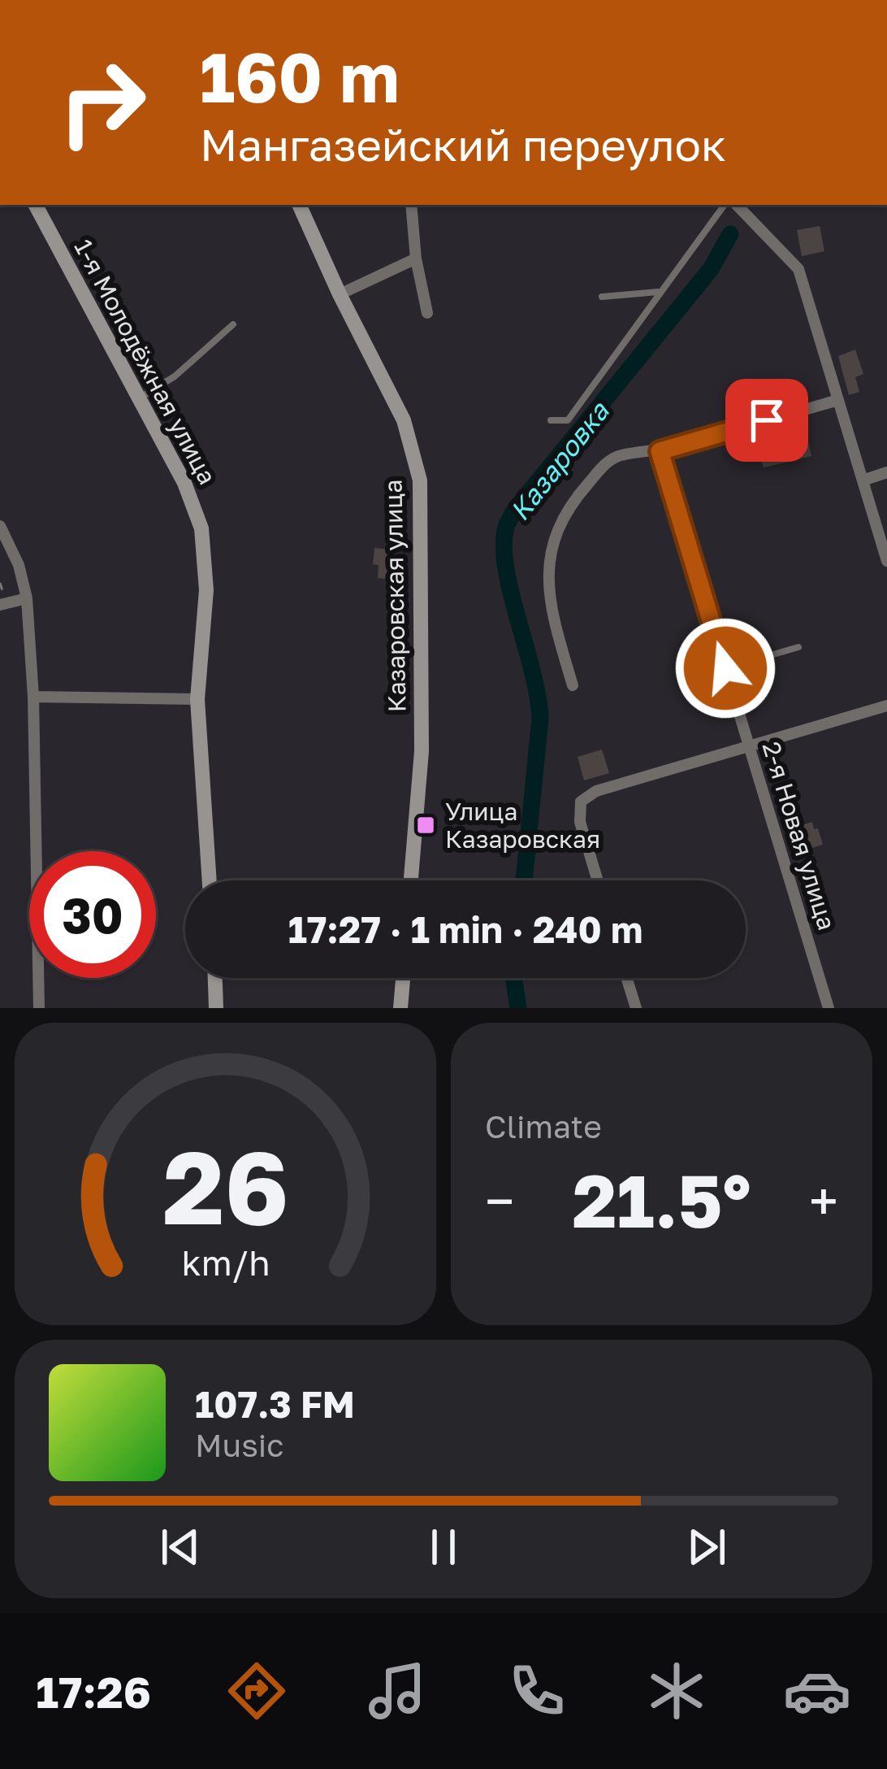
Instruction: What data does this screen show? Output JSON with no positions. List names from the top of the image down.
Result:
{
  "streets": {
    "street": ["1-я Молодёжная улица", "Казаровская улица", "2-я Новая улица"]
  },
  "water": ["Казаровка"],
  "places": {
    "transit": ["Улица Казаровская"]
  },
  "page": {
    "turn": ["160 m", "Мангазейский переулок"],
    "limit": "30",
    "trip": "17:27 · 1 min · 240 m",
    "tile": "Climate",
    "heat": ["−", "21.5°", "+"],
    "song": ["107.3 FM", "Music"],
    "tabs": "17:26",
    "gauge": ["26", "km/h"]
  }
}
